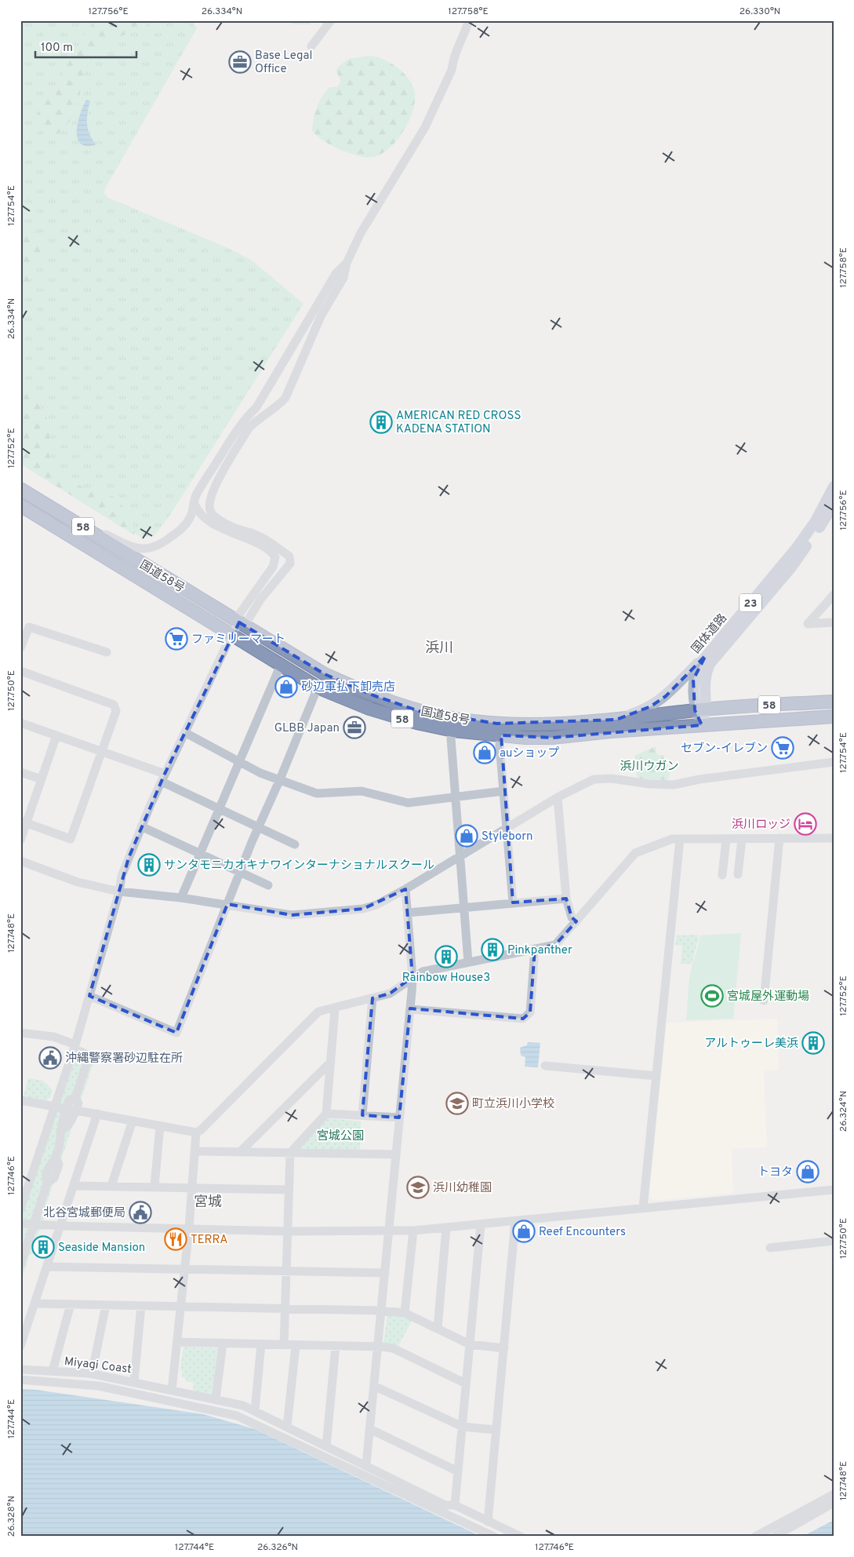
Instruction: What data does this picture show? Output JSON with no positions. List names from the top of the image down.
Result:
{
  "streets": {
    "highway": ["58", "国道58号"],
    "main road": ["23", "国体道路"],
    "street": ["Miyagi Coast"]
  },
  "crossings": [
    ["国道58号", "国体道路"]
  ],
  "districts": ["浜川", "宮城"],
  "parks": ["浜川ウガン", "宮城公園"],
  "places": {
    "office": ["Base Legal Office", "GLBB Japan"],
    "building": [
      "AMERICAN RED CROSS KADENA STATION",
      "サンタモニカオキナワインターナショナルスクール",
      "Pinkpanther",
      "Rainbow House3",
      "アルトゥーレ美浜",
      "Seaside Mansion"
    ],
    "supermarket": ["ファミリーマート", "セブン-イレブン"],
    "shop": [
      "砂辺軍払下卸売店",
      "auショップ",
      "Styleborn",
      "トヨタ",
      "Reef Encounters"
    ],
    "hotel": ["浜川ロッジ"],
    "sports": ["宮城屋外運動場"],
    "public building": ["沖縄警察署砂辺駐在所", "北谷宮城郵便局"],
    "school or university": ["町立浜川小学校", "浜川幼稚園"],
    "restaurant": ["TERRA"]
  },
  "scale_bar": "100 m",
  "coordinates": [
    "127.756°E",
    "26.334°N",
    "127.758°E",
    "26.330°N",
    "127.754°E",
    "127.752°E",
    "127.750°E",
    "127.748°E",
    "26.324°N",
    "127.746°E",
    "127.744°E",
    "26.328°N",
    "26.326°N"
  ]
}
